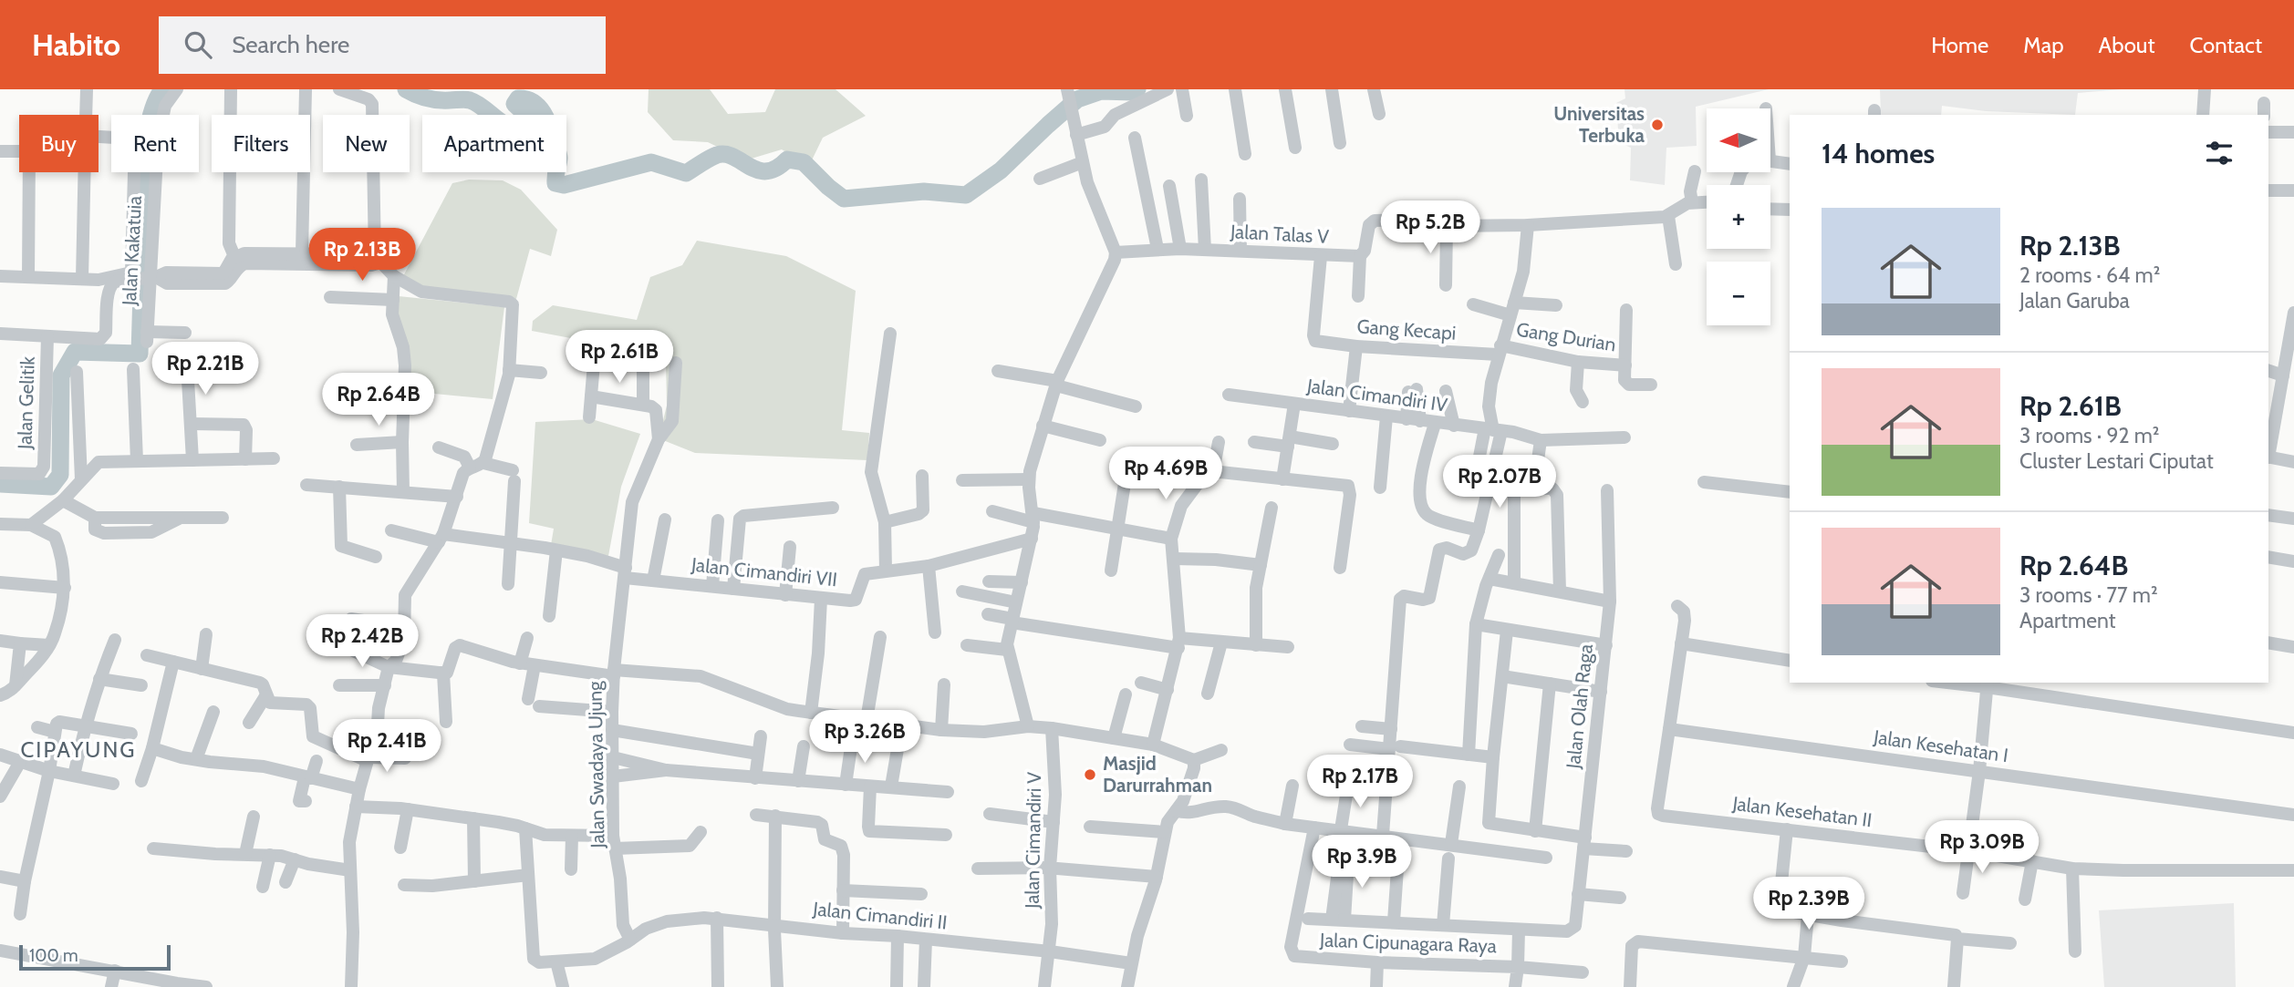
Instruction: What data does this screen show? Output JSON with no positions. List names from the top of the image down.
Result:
{
  "streets": {
    "street": [
      "Jalan Talas V",
      "Jalan Kakatuia",
      "Gang Kecapi",
      "Gang Durian",
      "Jalan Cimandiri IV",
      "Jalan Gelitik",
      "Jalan Cimandiri VII",
      "Jalan Olah Raga",
      "Jalan Kesehatan I",
      "Jalan Swadaya Ujung",
      "Jalan Kesehatan II",
      "Jalan Cimandiri V",
      "Jalan Cimandiri II",
      "Jalan Cipunagara Raya"
    ]
  },
  "crossings": [
    ["Jalan Talas V", "Gang Kecapi"],
    ["Gang Kecapi", "Gang Durian"],
    ["Jalan Cimandiri VII", "Jalan Swadaya Ujung"],
    ["Jalan Kesehatan I", "Jalan Kesehatan II"],
    ["Jalan Swadaya Ujung", "Jalan Cimandiri II"],
    ["Jalan Cimandiri V", "Jalan Cimandiri II"]
  ],
  "districts": ["CIPAYUNG"],
  "places": ["Universitas Terbuka", "Masjid Darurrahman"],
  "scale_bar": "100 m",
  "north": "left",
  "page": {
    "header": "Habito",
    "search": "Search here",
    "nav": [
      "Home",
      "Map",
      "About",
      "Contact"
    ],
    "map_buttons": ["+", "−"],
    "chip": [
      "Buy",
      "Rent",
      "Filters",
      "New",
      "Apartment"
    ],
    "heading": "14 homes",
    "list": [
      {
        "name": "Rp 2.13B",
        "note": "2 rooms · 64 m² · Jalan Garuba"
      },
      {
        "name": "Rp 2.61B",
        "note": "3 rooms · 92 m² · Cluster Lestari Ciputat"
      },
      {
        "name": "Rp 2.64B",
        "note": "3 rooms · 77 m² · Apartment"
      }
    ],
    "price": [
      "Rp 5.2B",
      "Rp 2.13B",
      "Rp 2.61B",
      "Rp 2.21B",
      "Rp 2.64B",
      "Rp 4.69B",
      "Rp 2.07B",
      "Rp 2.42B",
      "Rp 3.26B",
      "Rp 2.41B",
      "Rp 2.17B",
      "Rp 3.09B",
      "Rp 3.9B",
      "Rp 2.39B"
    ],
    "scale": "100 m"
  }
}
